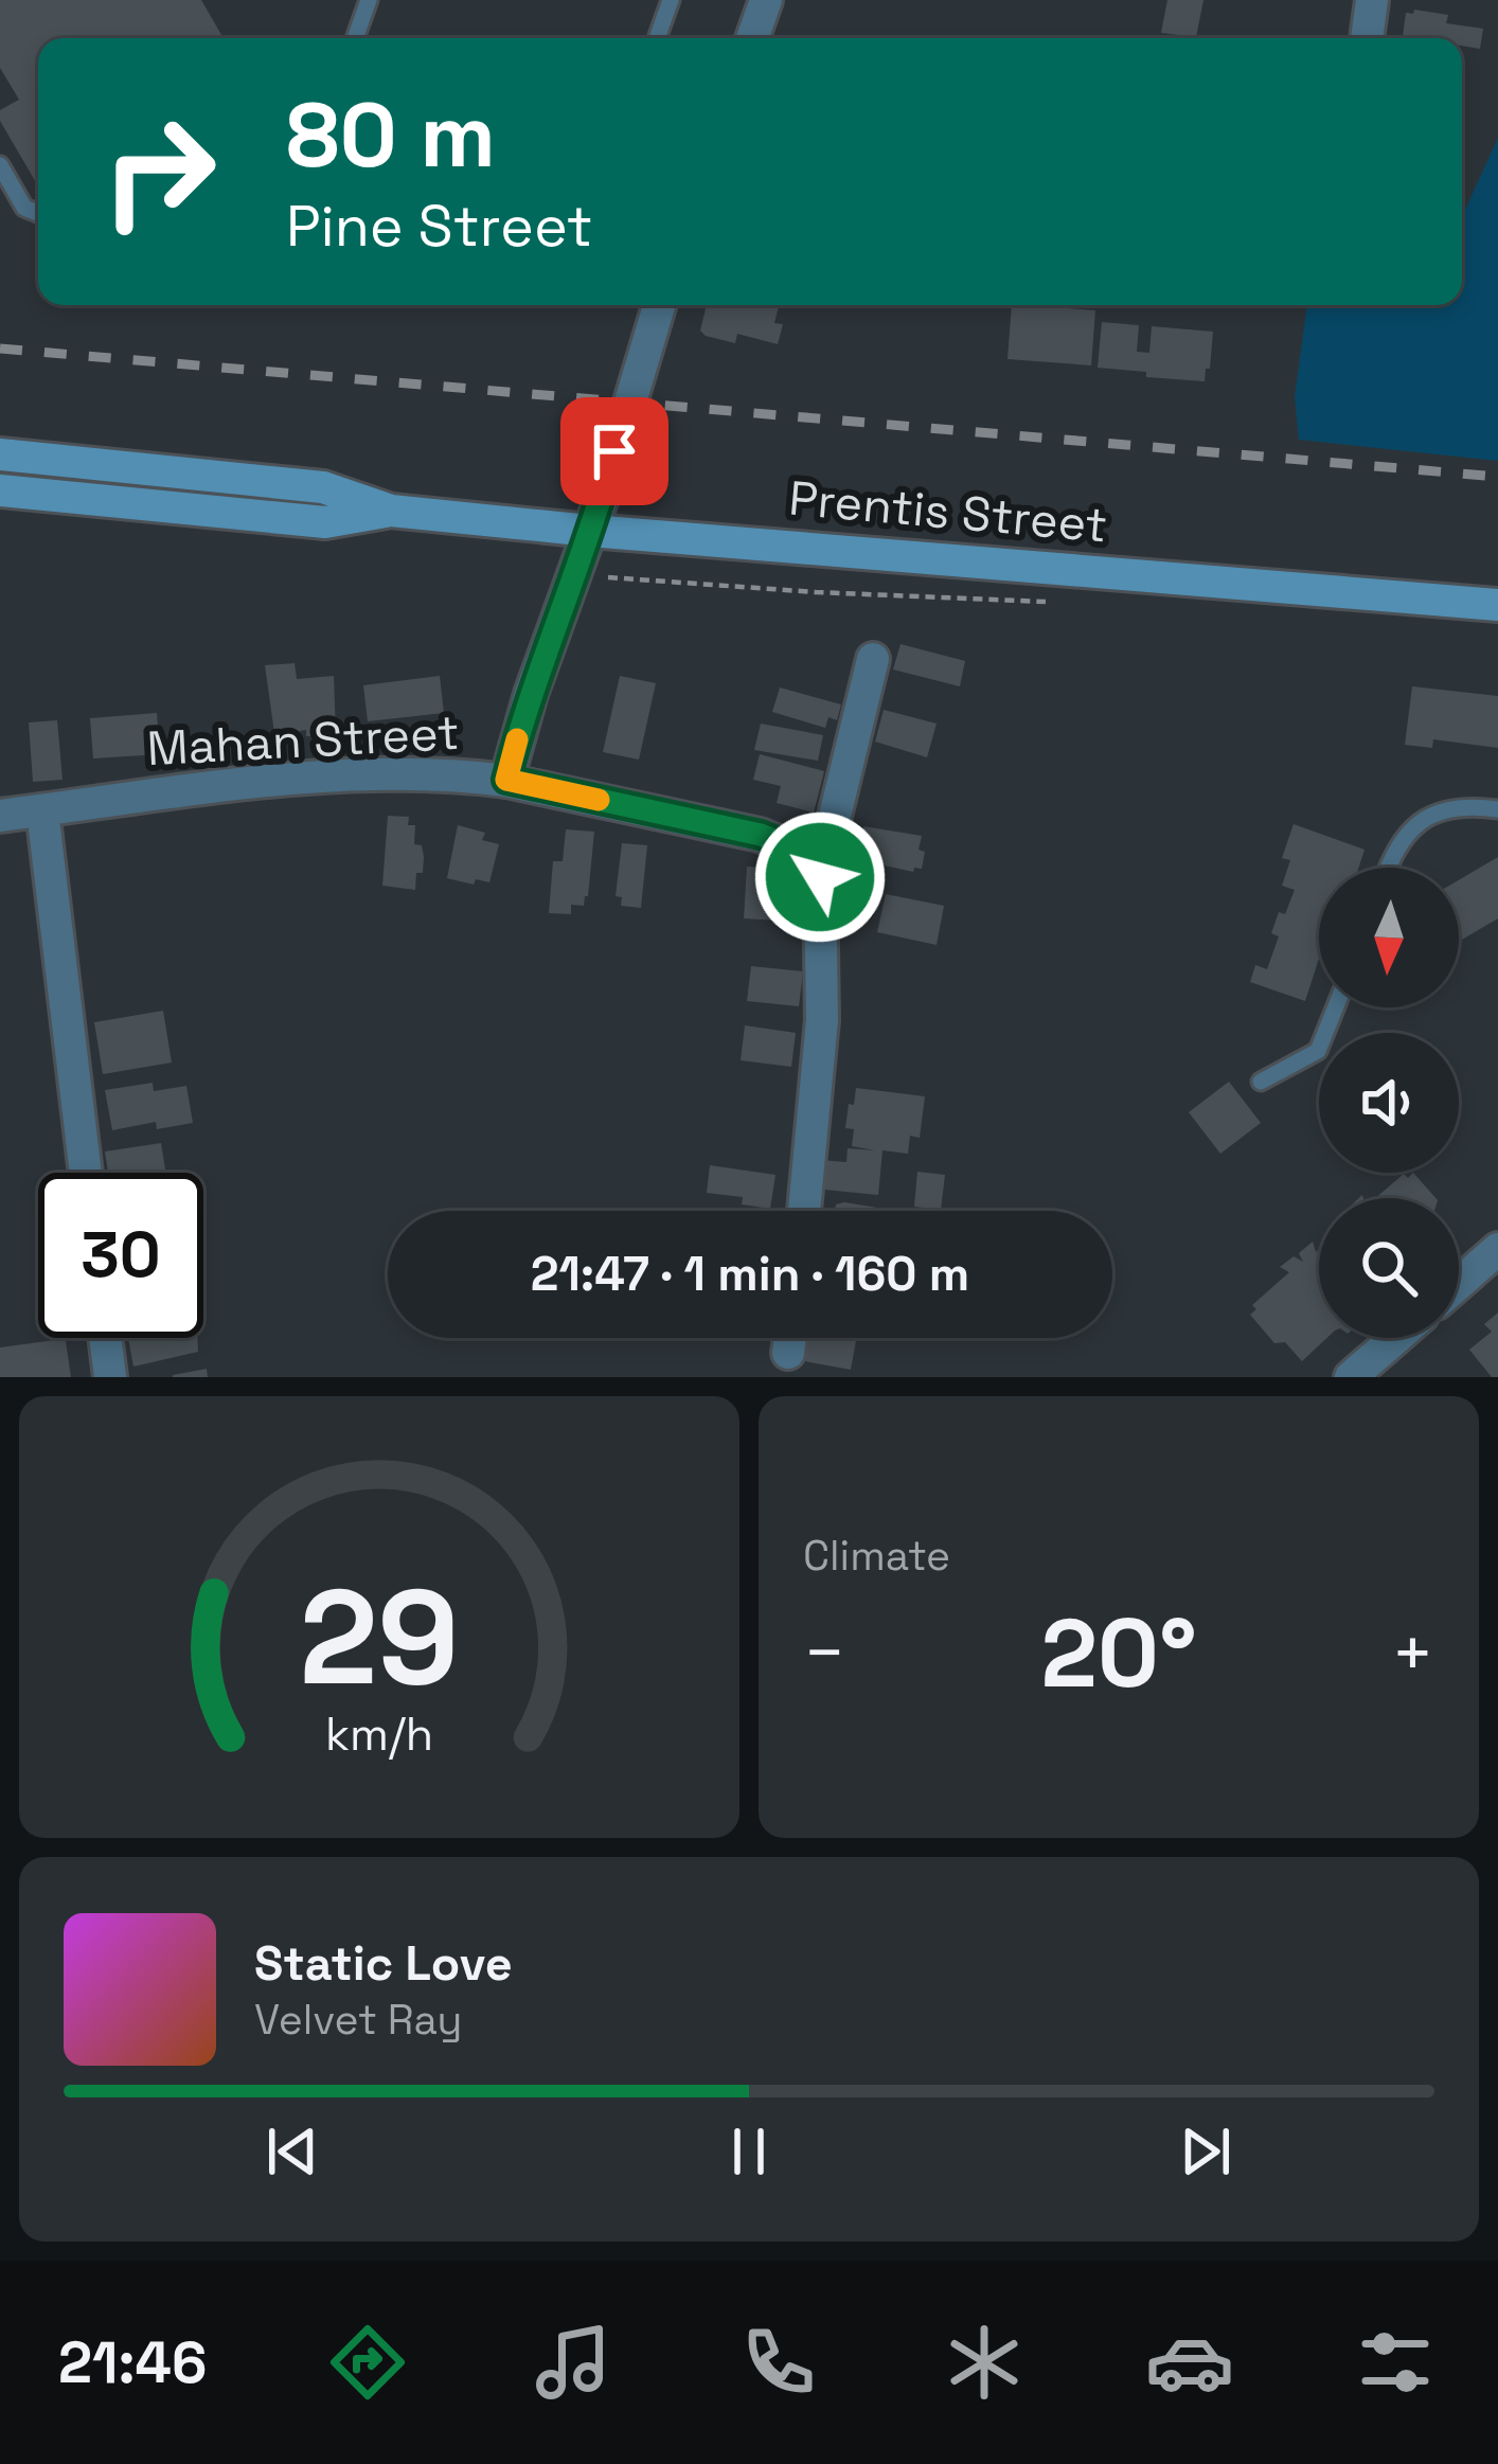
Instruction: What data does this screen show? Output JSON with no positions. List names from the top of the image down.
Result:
{
  "streets": {
    "street": ["Prentis Street", "Mahan Street"]
  },
  "north": "bottom",
  "page": {
    "turn": ["80 m", "Pine Street"],
    "limit": "30",
    "trip": "21:47 · 1 min · 160 m",
    "tile": "Climate",
    "heat": ["−", "20°", "+"],
    "song": ["Static Love", "Velvet Ray"],
    "tabs": "21:46",
    "gauge": ["29", "km/h"]
  }
}
